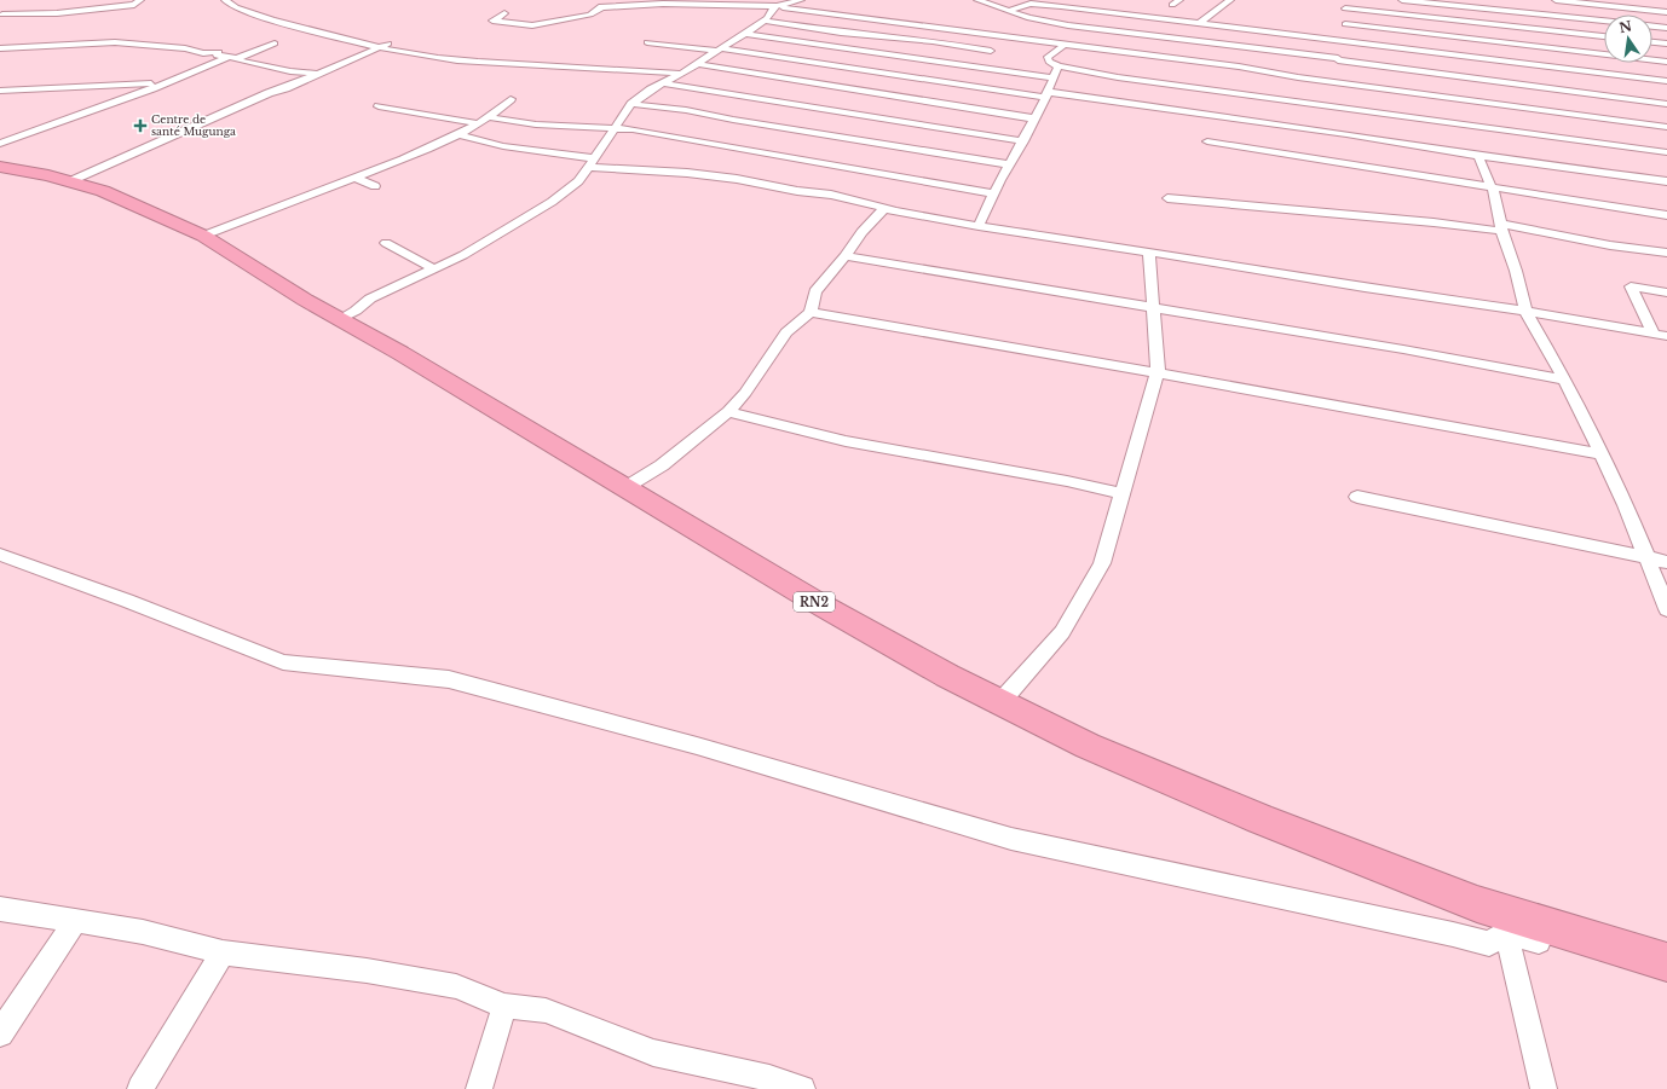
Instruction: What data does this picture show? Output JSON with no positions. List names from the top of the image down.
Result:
{
  "streets": {
    "highway": ["RN2"]
  },
  "places": {
    "health": ["Centre de santé Mugunga"]
  },
  "north": "top"
}
